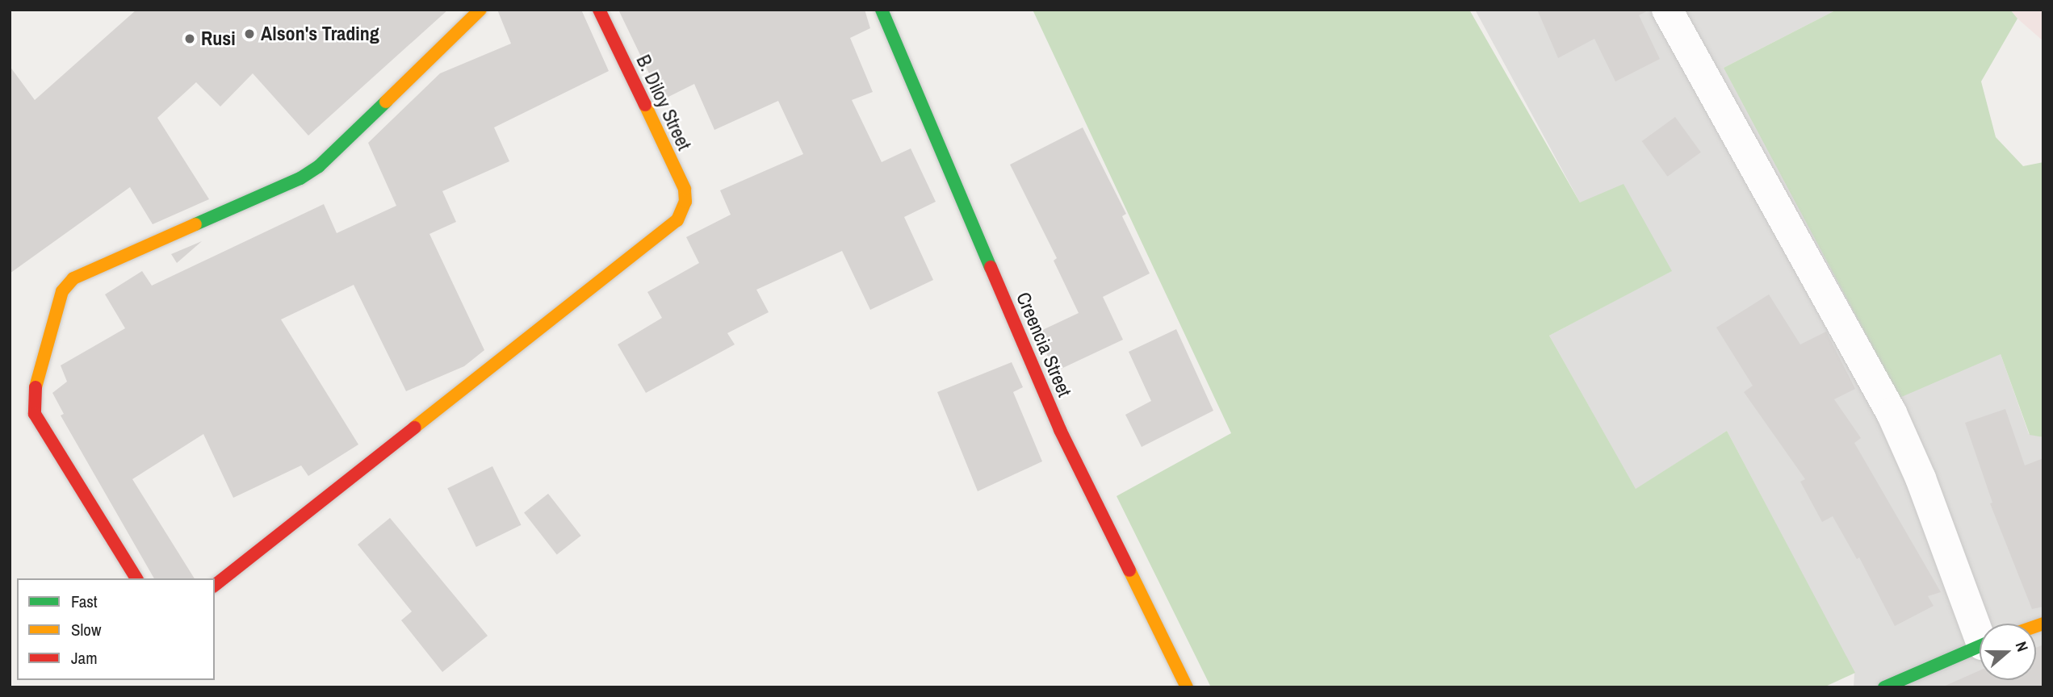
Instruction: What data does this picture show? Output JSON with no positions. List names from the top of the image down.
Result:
{
  "streets": {
    "street": ["B. Diloy Street", "Creencia Street"]
  },
  "places": ["Alson's Trading", "Rusi"],
  "legend": ["Fast", "Slow", "Jam"],
  "north": "right"
}
